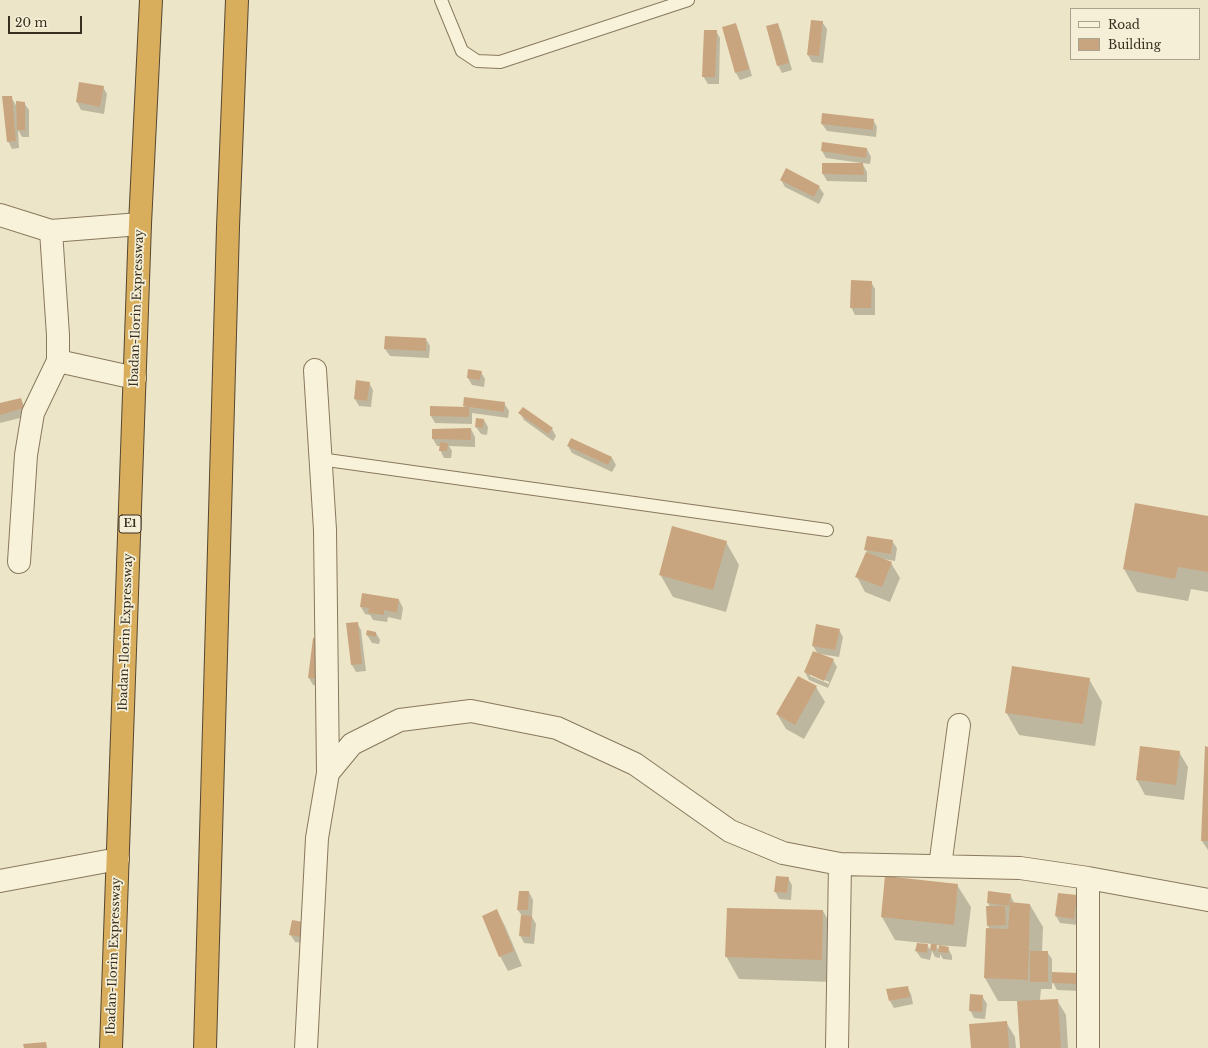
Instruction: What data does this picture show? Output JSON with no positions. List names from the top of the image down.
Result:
{
  "streets": {
    "highway": ["Ibadan-Ilorin Expressway", "E1"]
  },
  "legend": ["Road", "Building"],
  "scale_bar": "20 m"
}
